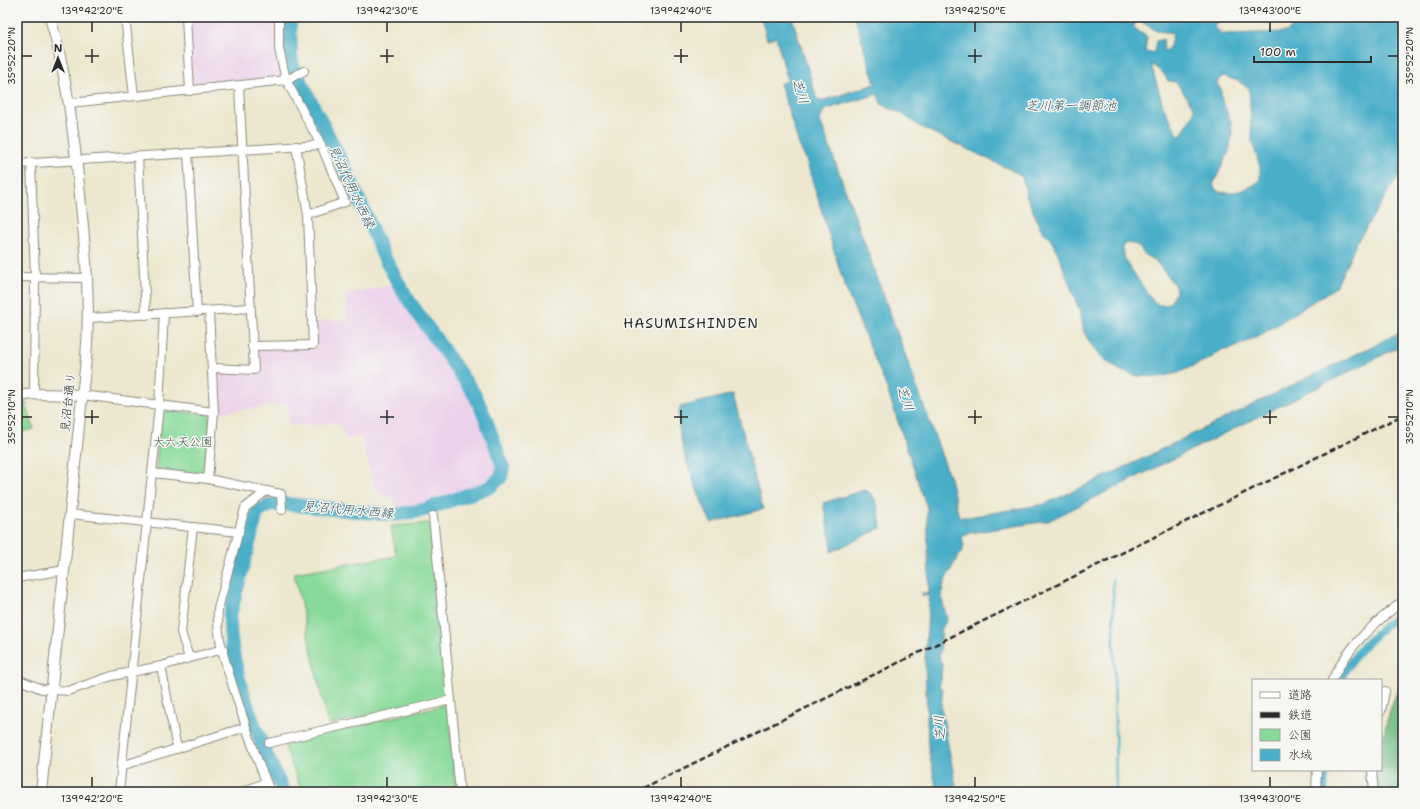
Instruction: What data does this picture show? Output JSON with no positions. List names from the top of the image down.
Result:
{
  "streets": {
    "street": ["見沼台通り"]
  },
  "districts": ["HASUMISHINDEN"],
  "water": ["芝川", "芝川第一調節池", "見沼代用水西縁"],
  "parks": ["大六天公園"],
  "legend": [
    "道路",
    "鉄道",
    "公園",
    "水域"
  ],
  "scale_bar": "100 m",
  "north": "top",
  "coordinates": [
    "139°42'20\"E",
    "139°42'30\"E",
    "139°42'40\"E",
    "139°42'50\"E",
    "139°43'00\"E",
    "35°52'20\"N",
    "35°52'10\"N"
  ]
}
